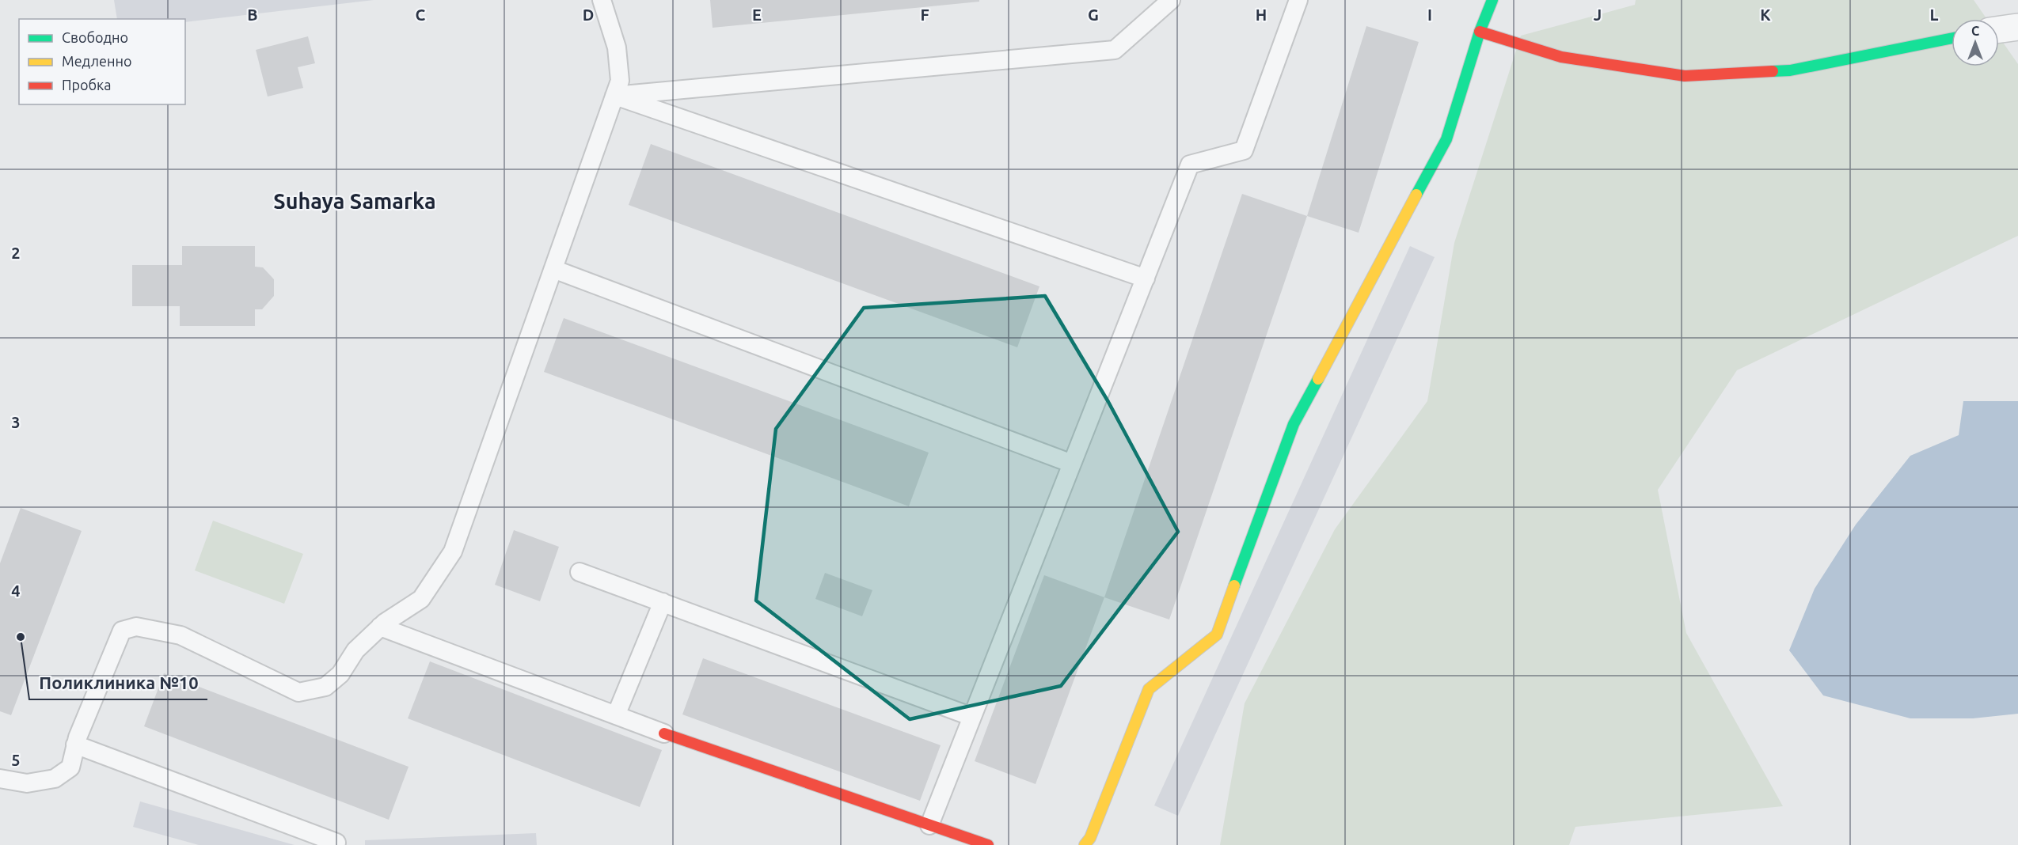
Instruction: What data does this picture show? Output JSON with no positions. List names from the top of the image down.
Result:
{
  "districts": ["Suhaya Samarka"],
  "places": ["Поликлиника №10"],
  "legend": ["Свободно", "Медленно", "Пробка"],
  "north": "top",
  "grid": {
    "columns": [
      "B",
      "C",
      "D",
      "E",
      "F",
      "G",
      "H",
      "I",
      "J",
      "K",
      "L"
    ],
    "rows": [
      "2",
      "3",
      "4",
      "5"
    ]
  }
}
